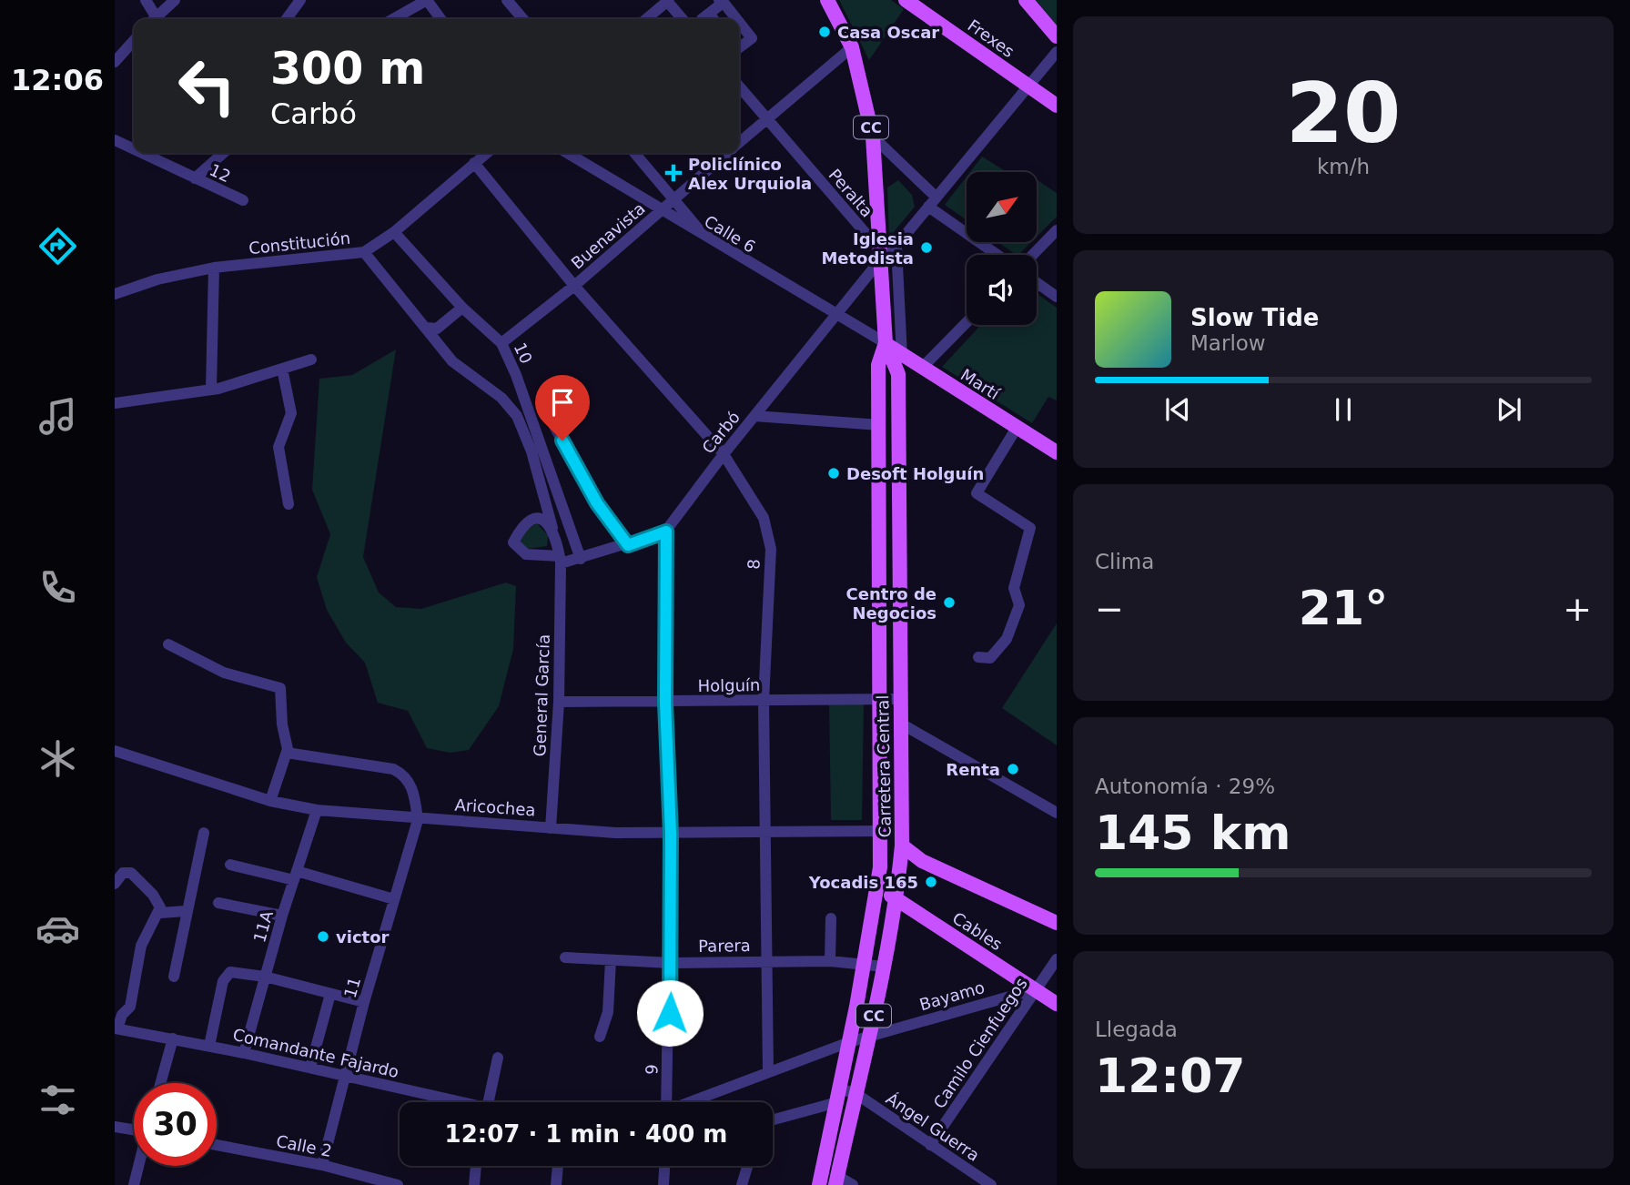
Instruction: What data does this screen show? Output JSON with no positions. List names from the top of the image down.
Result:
{
  "streets": {
    "main road": [
      "Frexes",
      "CC",
      "Martí",
      "Carretera Central",
      "Cables"
    ],
    "street": [
      "12",
      "Peralta",
      "Calle 6",
      "Buenavista",
      "Constitución",
      "10",
      "Carbó",
      "8",
      "Holguín",
      "General García",
      "Aricochea",
      "11A",
      "Parera",
      "11",
      "Bayamo",
      "Camilo Cienfuegos",
      "Comandante Fajardo",
      "9",
      "Ángel Guerra",
      "Calle 2"
    ]
  },
  "crossings": [
    ["Frexes", "Carbó"],
    ["Peralta", "Buenavista"],
    ["Calle 6", "Buenavista"],
    ["Calle 6", "Martí"],
    ["Calle 6", "Carbó"],
    ["Calle 6", "Carretera Central"],
    ["Buenavista", "10"],
    ["Buenavista", "8"],
    ["Buenavista", "Carretera Central"],
    ["Constitución", "10"],
    ["Constitución", "8"],
    ["Martí", "Carretera Central"],
    ["Carbó", "8"],
    ["Carbó", "Carretera Central"],
    ["Carbó", "9"],
    ["8", "Holguín"],
    ["8", "Aricochea"],
    ["8", "Parera"],
    ["8", "Bayamo"],
    ["Holguín", "General García"],
    ["Holguín", "Carretera Central"],
    ["Holguín", "9"],
    ["General García", "Aricochea"],
    ["Carretera Central", "Aricochea"],
    ["Carretera Central", "Cables"],
    ["Carretera Central", "Parera"],
    ["Carretera Central", "Bayamo"],
    ["Carretera Central", "Ángel Guerra"],
    ["Aricochea", "11A"],
    ["Aricochea", "11"],
    ["Aricochea", "9"],
    ["11A", "Comandante Fajardo"],
    ["Cables", "Bayamo"],
    ["Cables", "Camilo Cienfuegos"],
    ["Parera", "9"],
    ["11", "Comandante Fajardo"],
    ["11", "Calle 2"],
    ["Bayamo", "Camilo Cienfuegos"],
    ["Camilo Cienfuegos", "Ángel Guerra"]
  ],
  "places": {
    "other": [
      "Casa Oscar",
      "Iglesia Metodista",
      "Desoft Holguín",
      "Centro de Negocios",
      "Renta",
      "Yocadis 165",
      "victor"
    ],
    "health": ["Policlínico Alex Urquiola"]
  },
  "north": "top right",
  "page": {
    "tabs": "12:06",
    "tile": [
      ["20", "km/h"],
      "Clima",
      ["Autonomía · 29%", "145 km"],
      ["Llegada", "12:07"]
    ],
    "turn": ["300 m", "Carbó"],
    "song": ["Slow Tide", "Marlow"],
    "heat": ["−", "21°", "+"],
    "limit": "30",
    "trip": "12:07 · 1 min · 400 m"
  }
}
